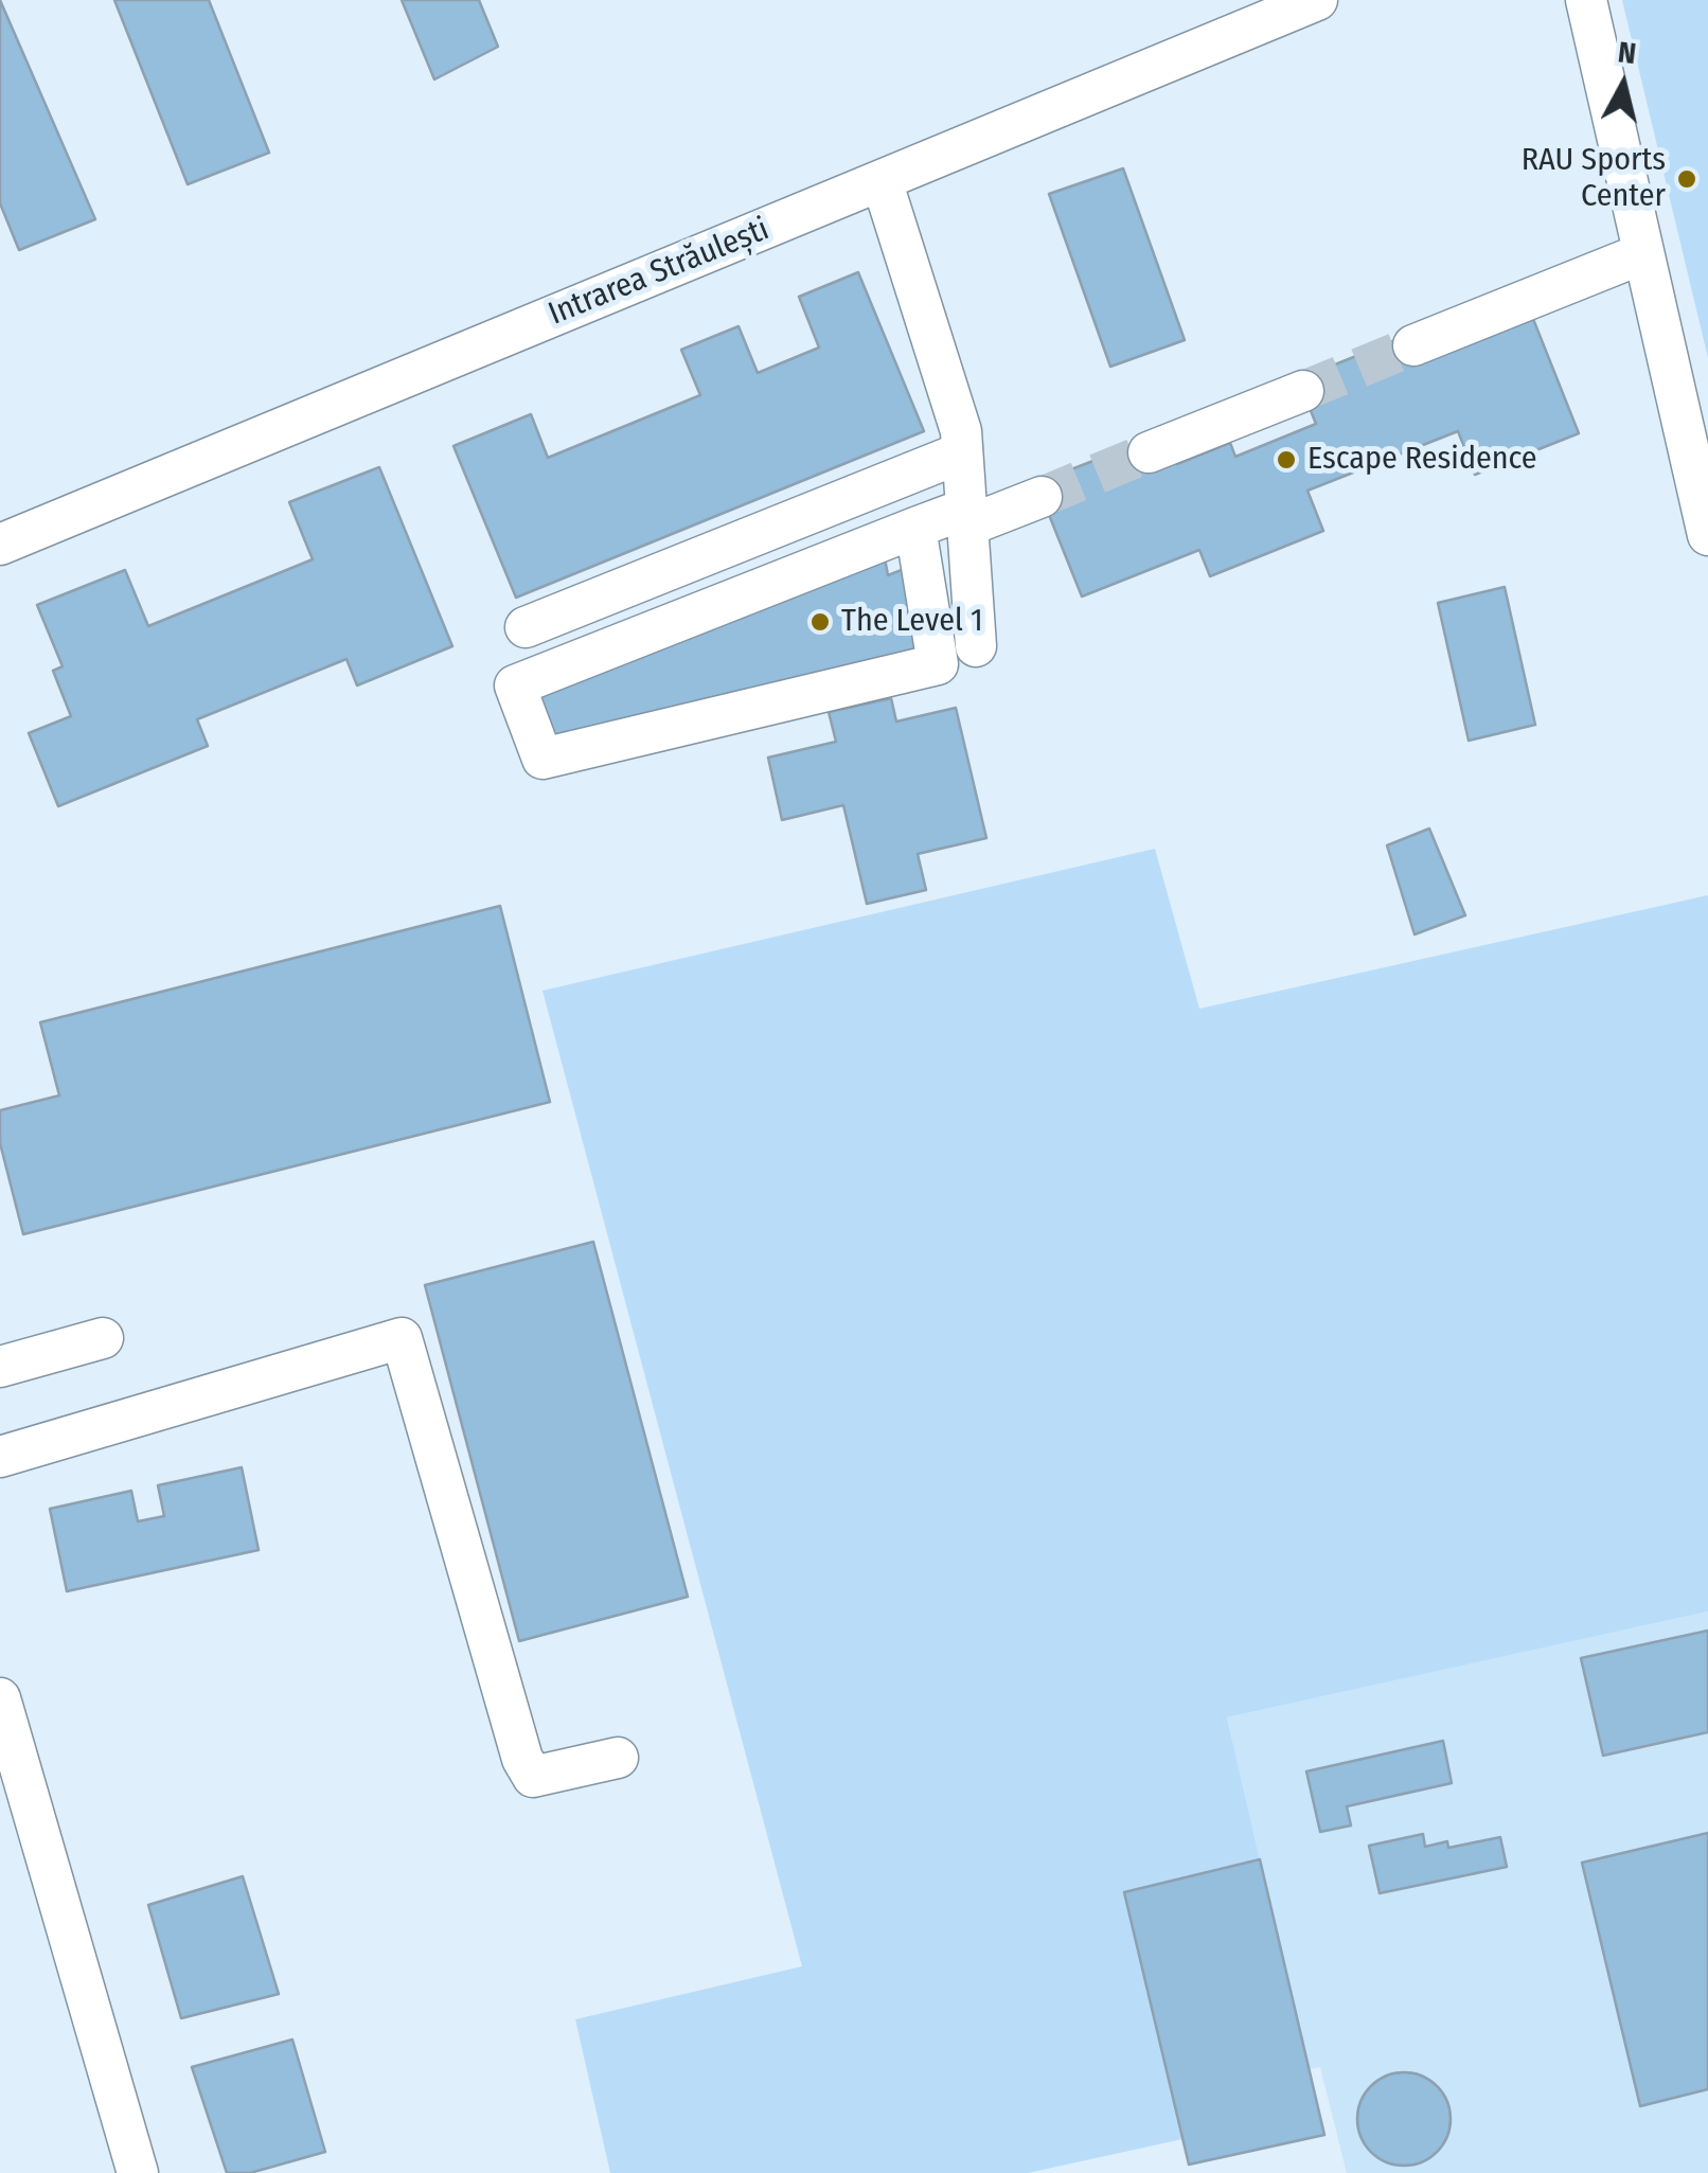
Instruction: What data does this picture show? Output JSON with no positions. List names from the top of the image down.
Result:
{
  "streets": {
    "street": ["Intrarea Străulești"]
  },
  "places": ["RAU Sports Center", "Escape Residence", "The Level 1"],
  "north": "top"
}
